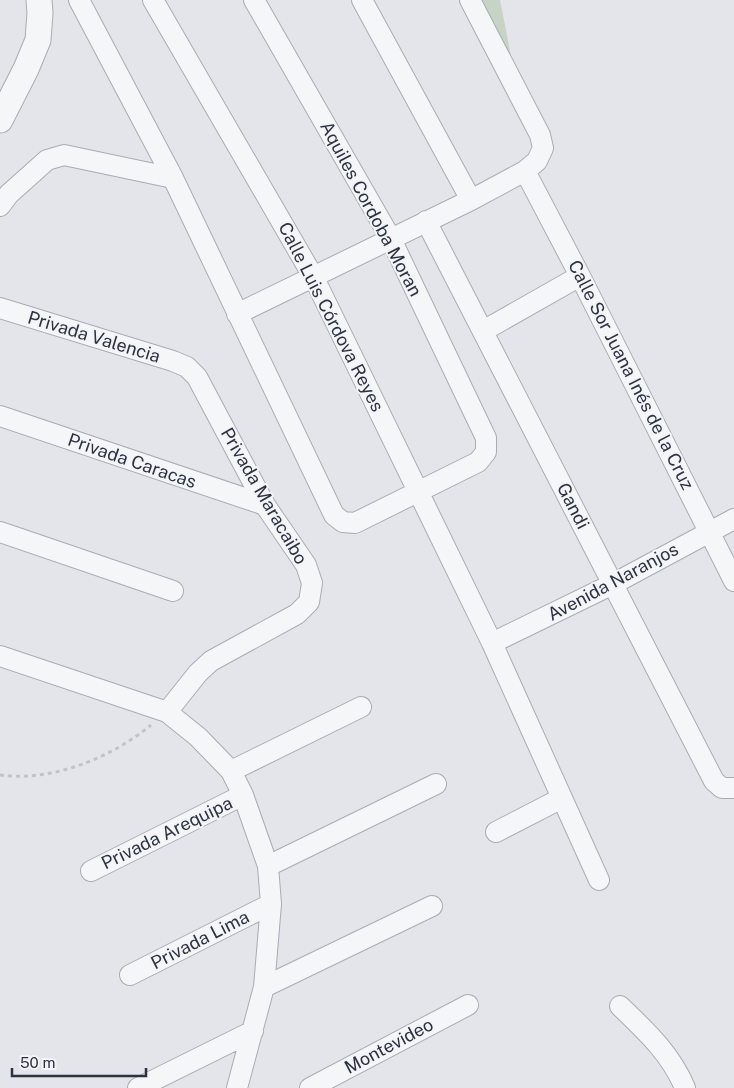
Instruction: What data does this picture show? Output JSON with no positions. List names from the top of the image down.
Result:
{
  "streets": {
    "street": [
      "Aquiles Cordoba Moran",
      "Calle Luis Córdova Reyes",
      "Privada Valencia",
      "Calle Sor Juana Inés de la Cruz",
      "Privada Caracas",
      "Privada Maracaibo",
      "Gandi",
      "Avenida Naranjos",
      "Privada Arequipa",
      "Privada Lima",
      "Montevideo"
    ]
  },
  "crossings": [
    ["Aquiles Cordoba Moran", "Calle Luis Córdova Reyes"],
    ["Calle Luis Córdova Reyes", "Avenida Naranjos"],
    ["Privada Valencia", "Privada Maracaibo"],
    ["Calle Sor Juana Inés de la Cruz", "Avenida Naranjos"],
    ["Privada Caracas", "Privada Maracaibo"],
    ["Gandi", "Avenida Naranjos"]
  ],
  "scale_bar": "50 m"
}
